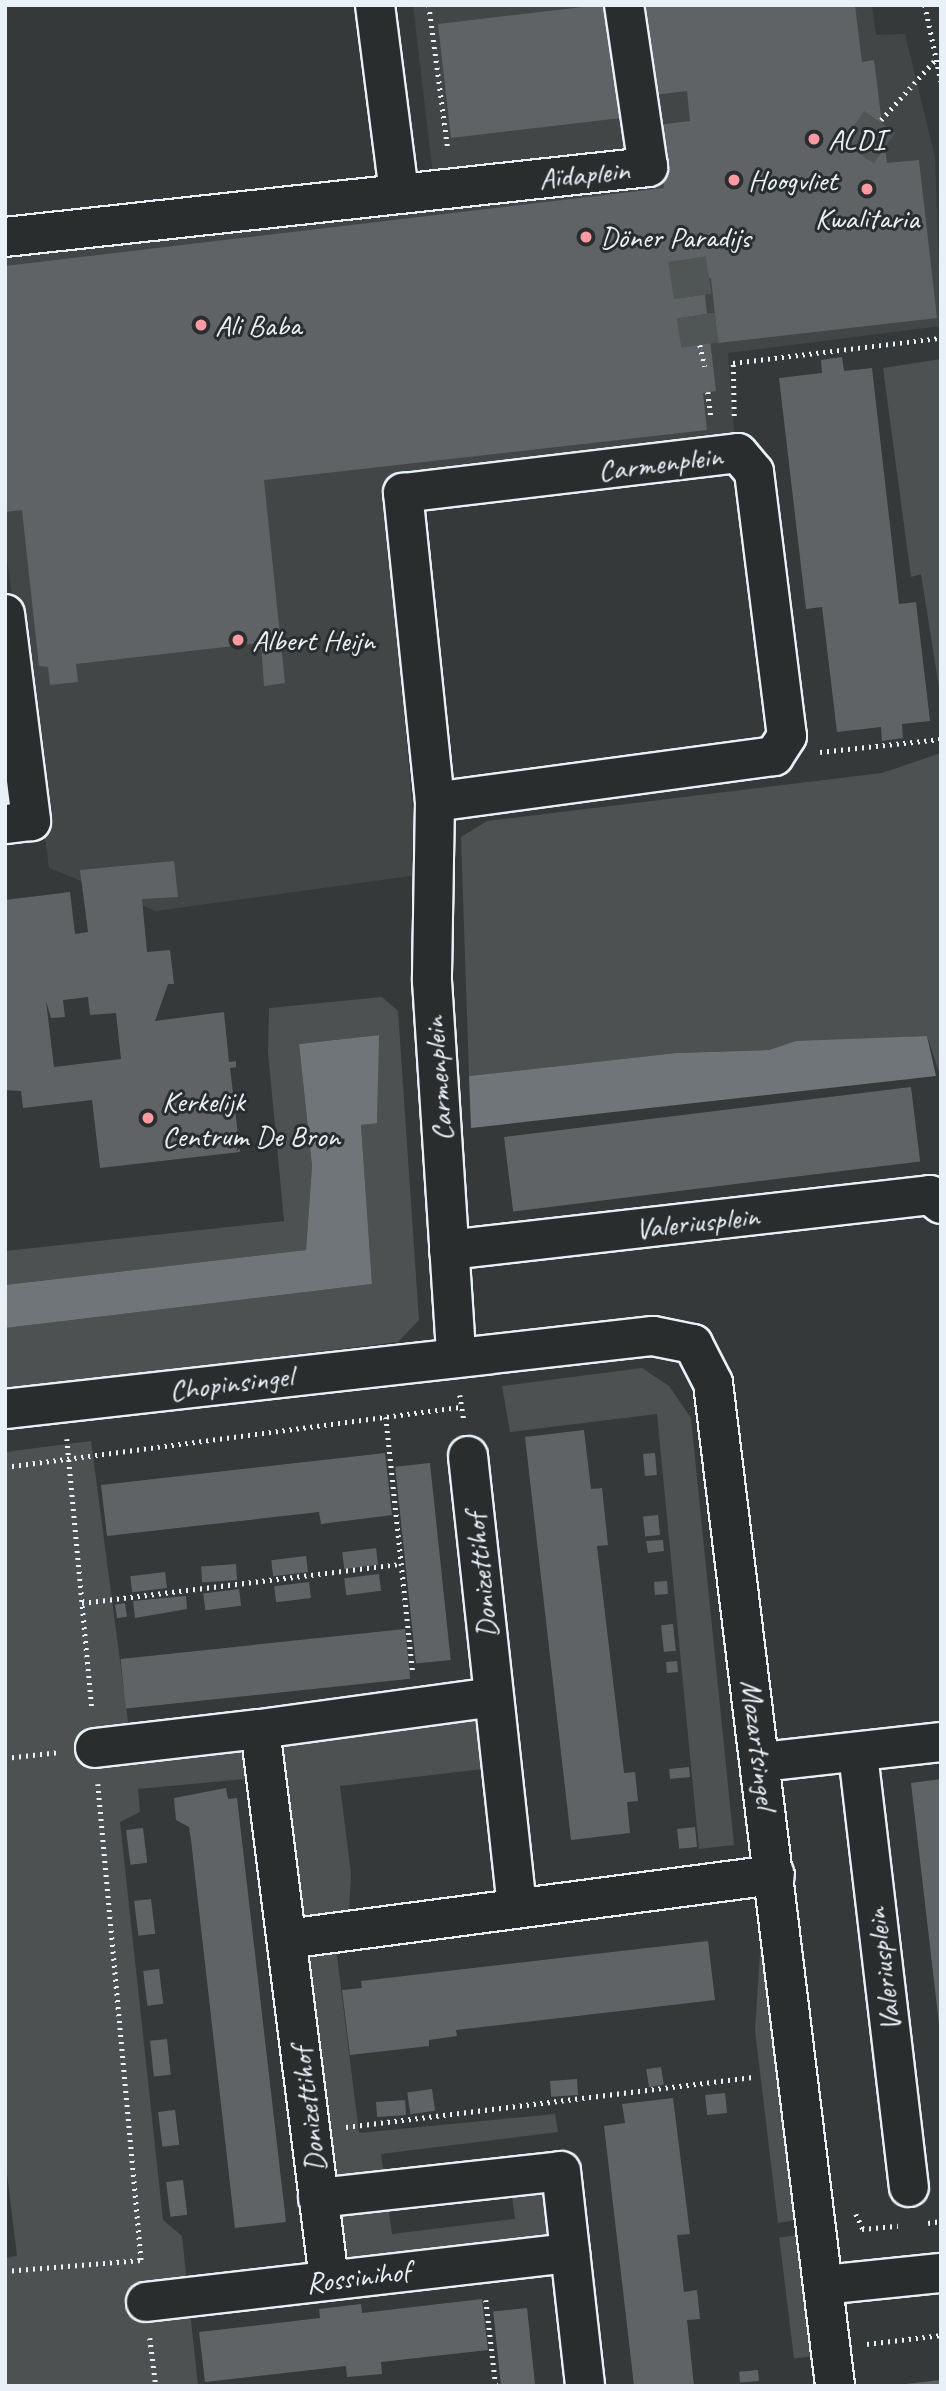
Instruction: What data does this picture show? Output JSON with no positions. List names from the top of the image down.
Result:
{
  "streets": {
    "street": [
      "Aïdaplein",
      "Carmenplein",
      "Valeriusplein",
      "Chopinsingel",
      "Donizettihof",
      "Mozartsingel",
      "Rossinihof"
    ]
  },
  "crossings": [
    ["Carmenplein", "Valeriusplein"],
    ["Carmenplein", "Chopinsingel"],
    ["Carmenplein", "Mozartsingel"],
    ["Chopinsingel", "Mozartsingel"],
    ["Donizettihof", "Rossinihof"]
  ],
  "places": [
    "ALDI",
    "Hoogvliet",
    "Kwalitaria",
    "Döner Paradijs",
    "Ali Baba",
    "Albert Heijn",
    "Kerkelijk Centrum De Bron"
  ]
}
